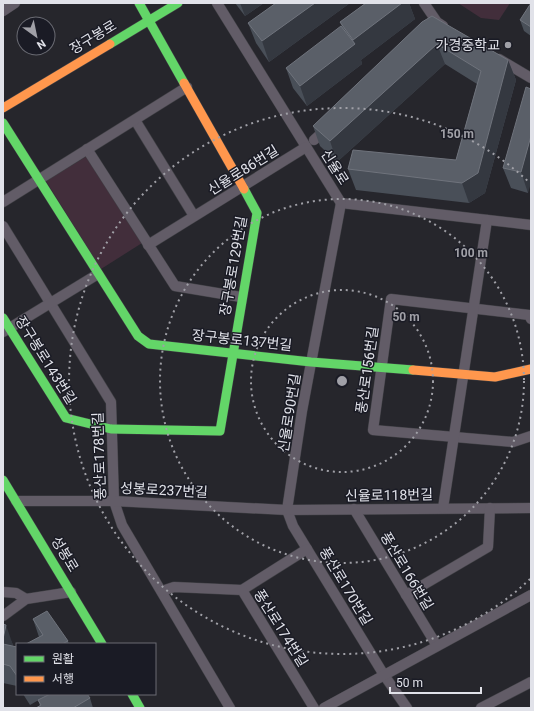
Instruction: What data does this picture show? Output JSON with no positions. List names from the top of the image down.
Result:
{
  "streets": {
    "street": [
      "장구봉로",
      "신율로",
      "신율로86번길",
      "장구봉로129번길",
      "장구봉로137번길",
      "장구봉로143번길",
      "풍산로156번길",
      "신율로90번길",
      "풍산로178번길",
      "성봉로237번길",
      "신율로118번길",
      "성봉로",
      "풍산로166번길",
      "풍산로170번길",
      "풍산로174번길"
    ]
  },
  "crossings": [
    ["장구봉로", "장구봉로129번길"],
    ["신율로", "신율로86번길"],
    ["신율로", "신율로90번길"],
    ["신율로86번길", "장구봉로129번길"],
    ["장구봉로129번길", "장구봉로137번길"],
    ["장구봉로129번길", "장구봉로143번길"],
    ["장구봉로129번길", "풍산로178번길"],
    ["장구봉로137번길", "풍산로156번길"],
    ["장구봉로137번길", "신율로90번길"],
    ["장구봉로143번길", "풍산로178번길"],
    ["신율로90번길", "성봉로237번길"],
    ["신율로90번길", "신율로118번길"],
    ["신율로90번길", "풍산로170번길"],
    ["풍산로178번길", "성봉로237번길"],
    ["풍산로178번길", "풍산로174번길"],
    ["성봉로237번길", "신율로118번길"],
    ["성봉로237번길", "성봉로"],
    ["성봉로237번길", "풍산로170번길"],
    ["신율로118번길", "풍산로166번길"],
    ["신율로118번길", "풍산로170번길"]
  ],
  "places": ["가경중학교"],
  "legend": ["원활", "서행"],
  "scale_bar": "50 m",
  "north": "bottom right",
  "rings": ["150 m", "100 m", "50 m"]
}
